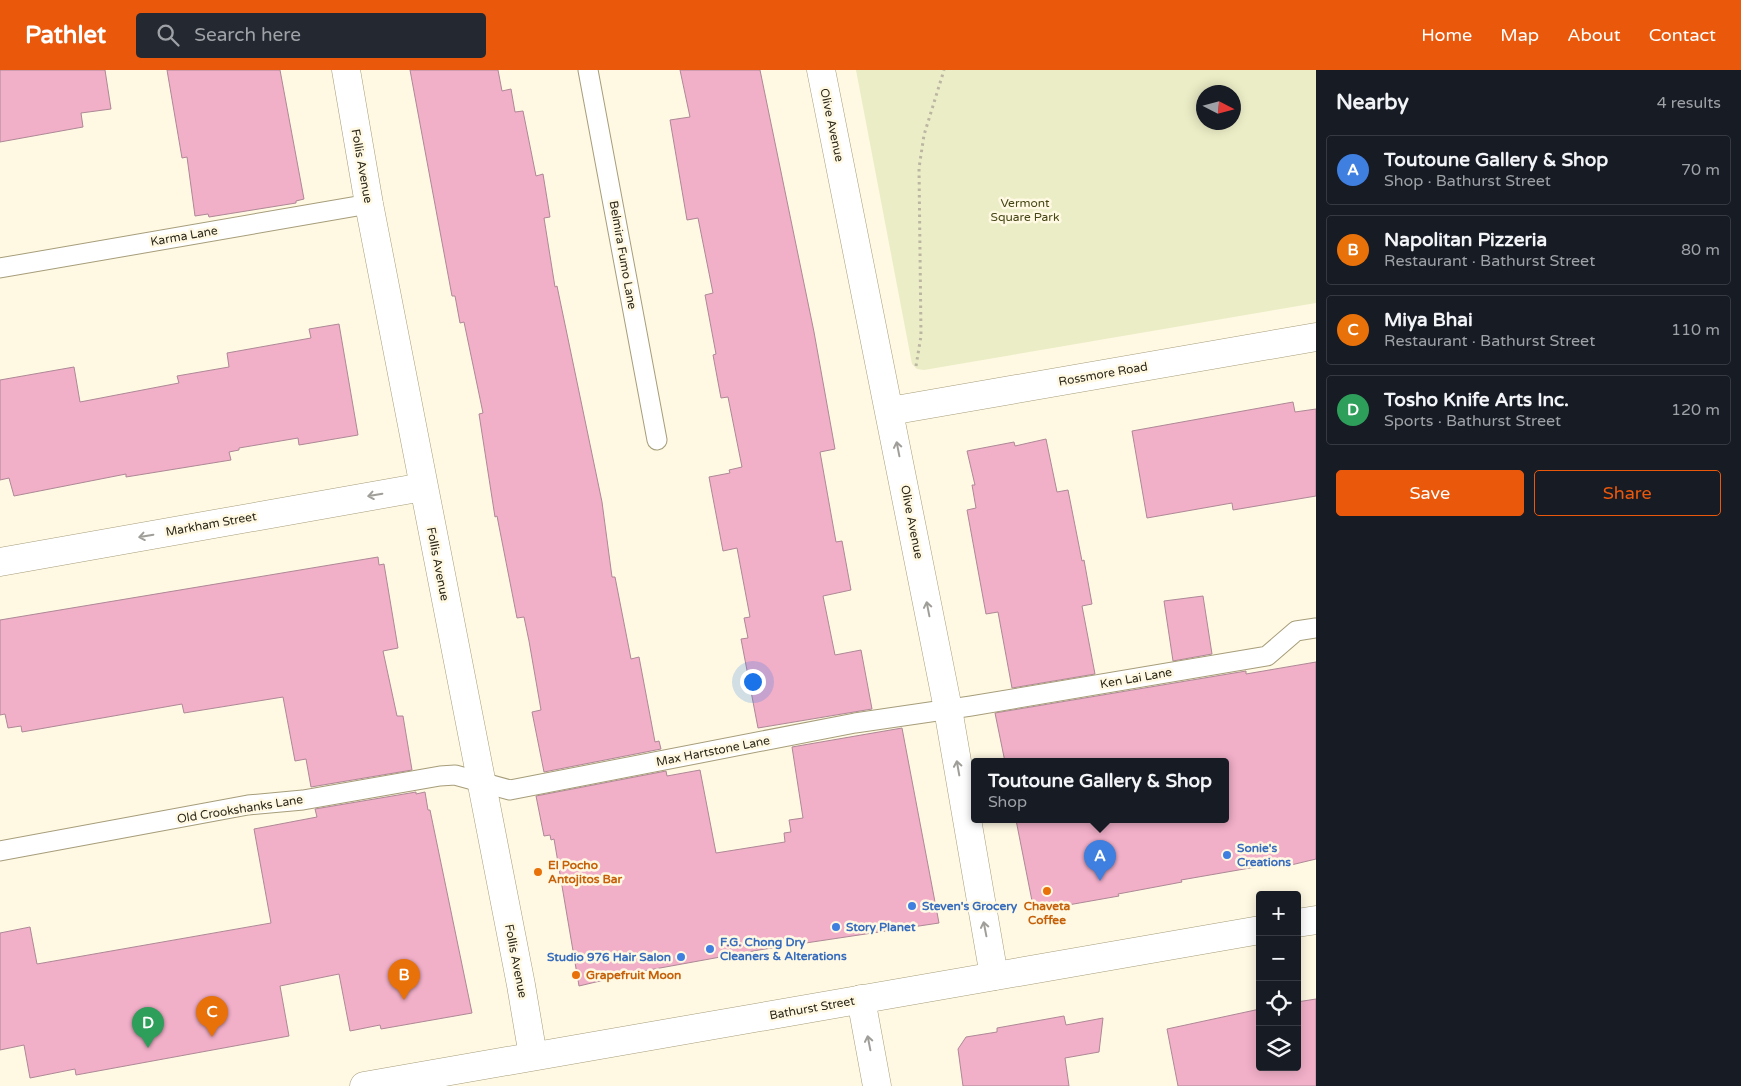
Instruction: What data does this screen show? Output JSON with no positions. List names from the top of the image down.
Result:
{
  "streets": {
    "street": [
      "Olive Avenue",
      "Follis Avenue",
      "Rossmore Road",
      "Markham Street",
      "Bathurst Street"
    ],
    "lane": [
      "Karma Lane",
      "Belmira Fumo Lane",
      "Ken Lai Lane",
      "Max Hartstone Lane",
      "Old Crookshanks Lane"
    ]
  },
  "crossings": [
    ["Olive Avenue", "Rossmore Road"],
    ["Olive Avenue", "Ken Lai Lane"],
    ["Olive Avenue", "Max Hartstone Lane"],
    ["Olive Avenue", "Bathurst Street"],
    ["Follis Avenue", "Karma Lane"],
    ["Follis Avenue", "Markham Street"],
    ["Follis Avenue", "Max Hartstone Lane"],
    ["Follis Avenue", "Old Crookshanks Lane"],
    ["Follis Avenue", "Bathurst Street"],
    ["Ken Lai Lane", "Max Hartstone Lane"],
    ["Max Hartstone Lane", "Old Crookshanks Lane"]
  ],
  "one_way": ["Olive Avenue", "Markham Street"],
  "parks": ["Vermont Square Park"],
  "places": [
    "Sonie's Creations",
    "El Pocho Antojitos Bar",
    "Chaveta Coffee",
    "Steven's Grocery",
    "Story Planet",
    "F.G. Chong Dry Cleaners & Alterations",
    "Studio 976 Hair Salon",
    "Grapefruit Moon"
  ],
  "north": "right",
  "page": {
    "header": "Pathlet",
    "search": "Search here",
    "nav": [
      "Home",
      "Map",
      "About",
      "Contact"
    ],
    "heading": ["Nearby", "4 results"],
    "list": [
      {
        "mark": "A",
        "name": "Toutoune Gallery & Shop",
        "note": "Shop · Bathurst Street",
        "value": "70 m"
      },
      {
        "mark": "B",
        "name": "Napolitan Pizzeria",
        "note": "Restaurant · Bathurst Street",
        "value": "80 m"
      },
      {
        "mark": "C",
        "name": "Miya Bhai",
        "note": "Restaurant · Bathurst Street",
        "value": "110 m"
      },
      {
        "mark": "D",
        "name": "Tosho Knife Arts Inc.",
        "note": "Sports · Bathurst Street",
        "value": "120 m"
      }
    ],
    "buttons": ["Save", "Share"],
    "popup": ["Toutoune Gallery & Shop", "Shop"],
    "pins": [
      "A",
      "B",
      "C",
      "D"
    ],
    "map_buttons": ["+", "−"]
  }
}
